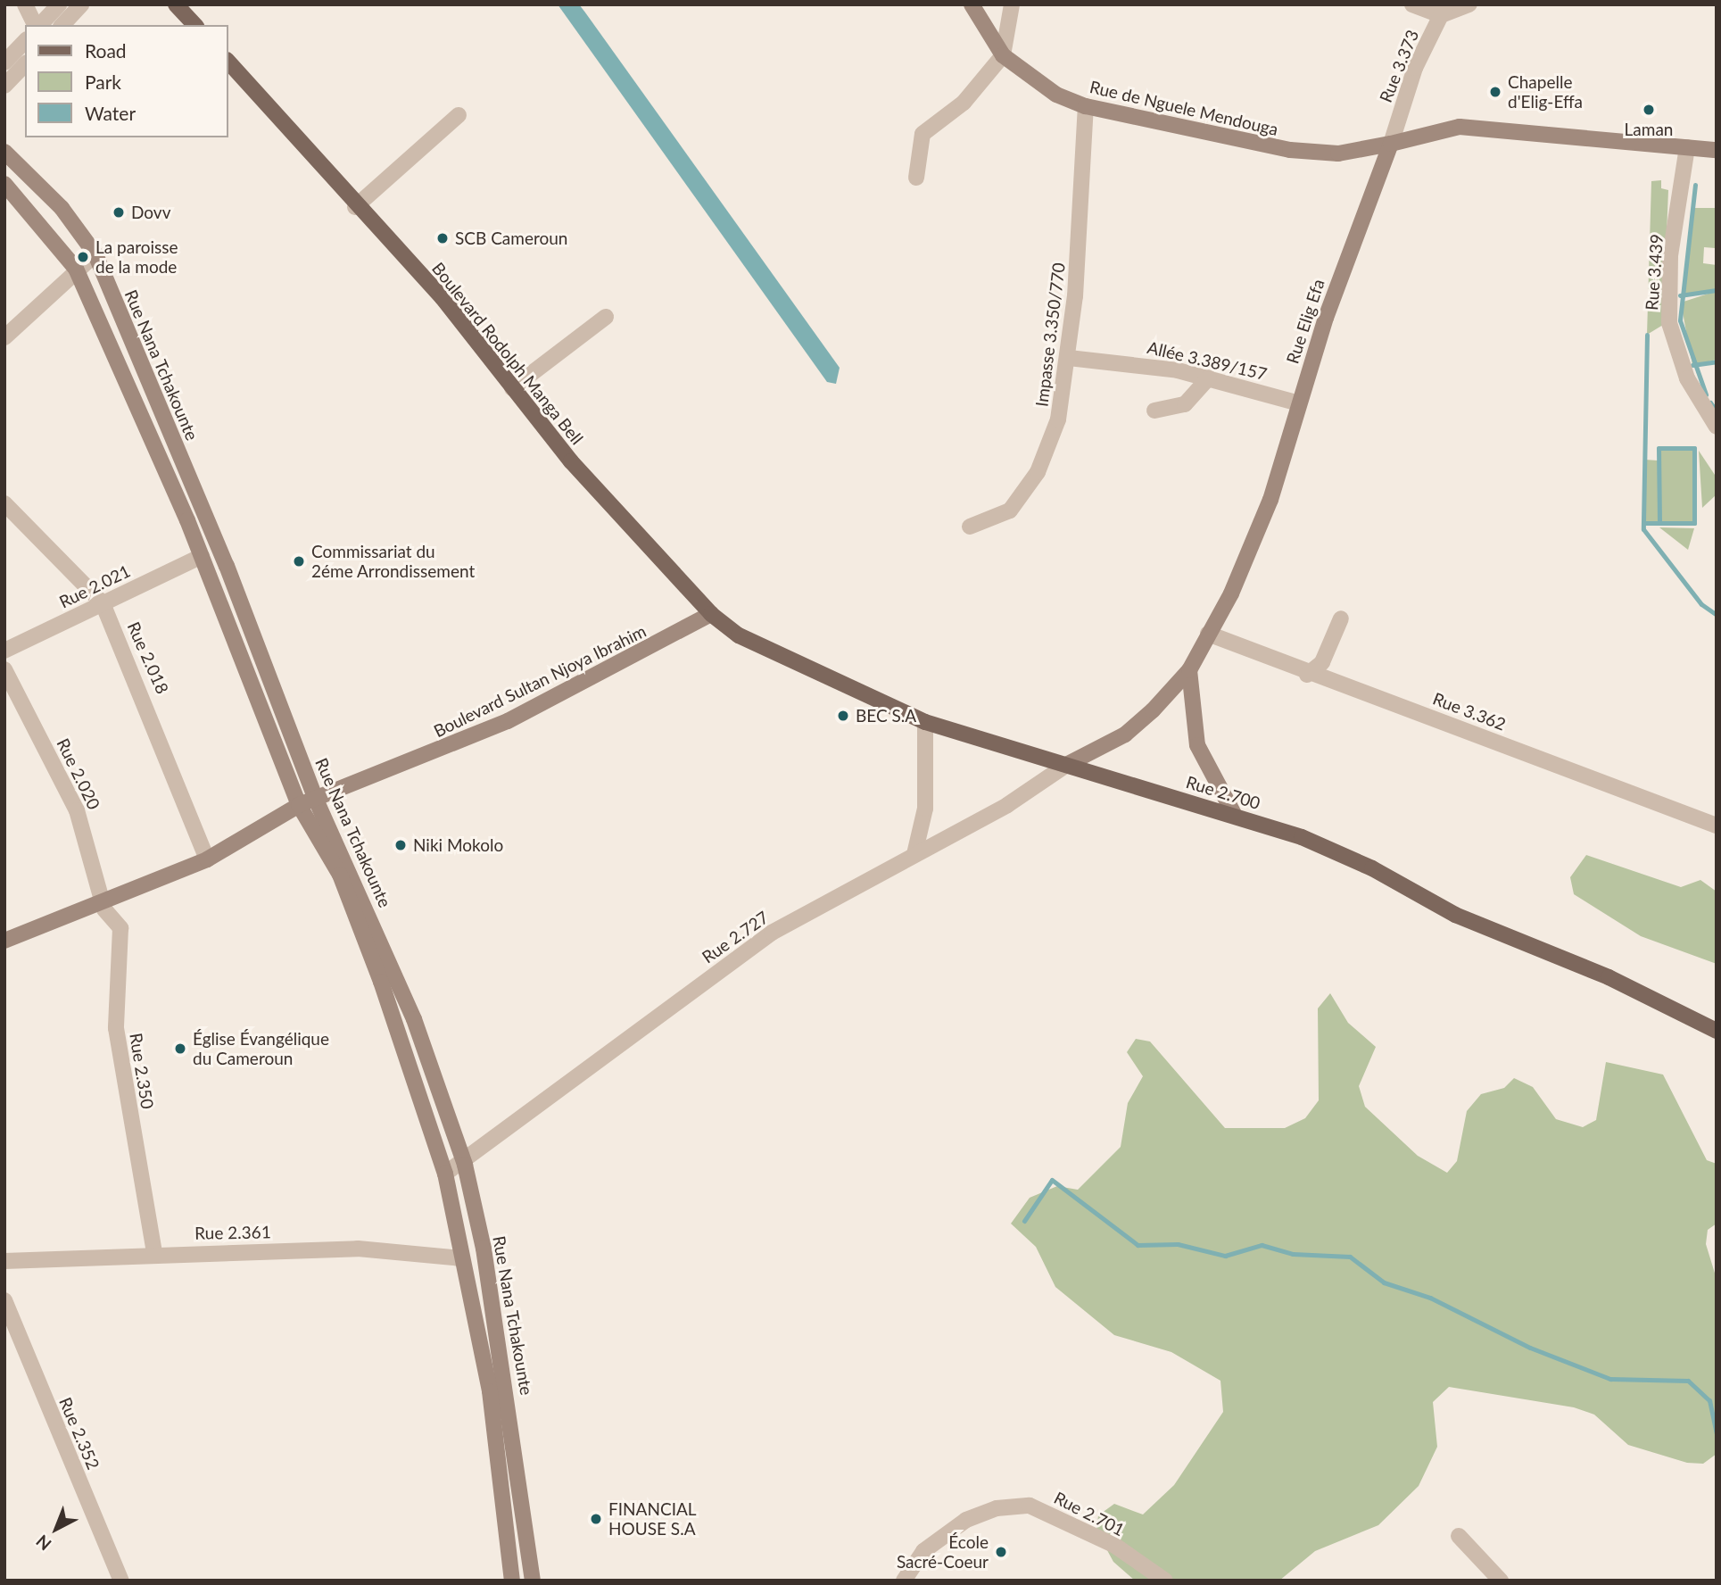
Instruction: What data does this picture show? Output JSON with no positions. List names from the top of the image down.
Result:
{
  "streets": {
    "main road": [
      "Rue de Nguele Mendouga",
      "Rue Elig Efa",
      "Boulevard Rodolph Manga Bell",
      "Rue Nana Tchakounte",
      "Boulevard Sultan Njoya Ibrahim",
      "Rue 2.700"
    ],
    "street": [
      "Rue 3.373",
      "Rue 3.439",
      "Impasse 3.350/770",
      "Allée 3.389/157",
      "Rue 2.021",
      "Rue 2.018",
      "Rue 3.362",
      "Rue 2.020",
      "Rue 2.727",
      "Rue 2.350",
      "Rue 2.361",
      "Rue 2.352",
      "Rue 2.701"
    ]
  },
  "crossings": [
    ["Rue 3.373", "Rue de Nguele Mendouga"],
    ["Rue 3.373", "Rue Elig Efa"],
    ["Rue de Nguele Mendouga", "Rue Elig Efa"],
    ["Rue de Nguele Mendouga", "Impasse 3.350/770"],
    ["Rue Elig Efa", "Allée 3.389/157"],
    ["Rue Elig Efa", "Rue 3.362"],
    ["Rue Elig Efa", "Rue 2.700"],
    ["Rue Elig Efa", "Rue 2.727"],
    ["Impasse 3.350/770", "Allée 3.389/157"],
    ["Boulevard Rodolph Manga Bell", "Boulevard Sultan Njoya Ibrahim"],
    ["Boulevard Rodolph Manga Bell", "Rue 2.700"],
    ["Rue Nana Tchakounte", "Rue 2.021"],
    ["Rue Nana Tchakounte", "Boulevard Sultan Njoya Ibrahim"],
    ["Rue Nana Tchakounte", "Rue 2.727"],
    ["Rue Nana Tchakounte", "Rue 2.361"],
    ["Rue 2.021", "Rue 2.018"],
    ["Rue 2.018", "Boulevard Sultan Njoya Ibrahim"],
    ["Boulevard Sultan Njoya Ibrahim", "Rue 2.020"],
    ["Boulevard Sultan Njoya Ibrahim", "Rue 2.700"],
    ["Boulevard Sultan Njoya Ibrahim", "Rue 2.350"],
    ["Rue 2.020", "Rue 2.350"],
    ["Rue 2.700", "Rue 2.727"],
    ["Rue 2.350", "Rue 2.361"]
  ],
  "places": [
    "Chapelle d'Elig-Effa",
    "Laman",
    "Dovv",
    "SCB Cameroun",
    "La paroisse de la mode",
    "Commissariat du 2éme Arrondissement",
    "BEC S.A",
    "Niki Mokolo",
    "Église Évangélique du Cameroun",
    "FINANCIAL HOUSE S.A",
    "École Sacré-Coeur"
  ],
  "legend": ["Road", "Park", "Water"],
  "north": "bottom left"
}
